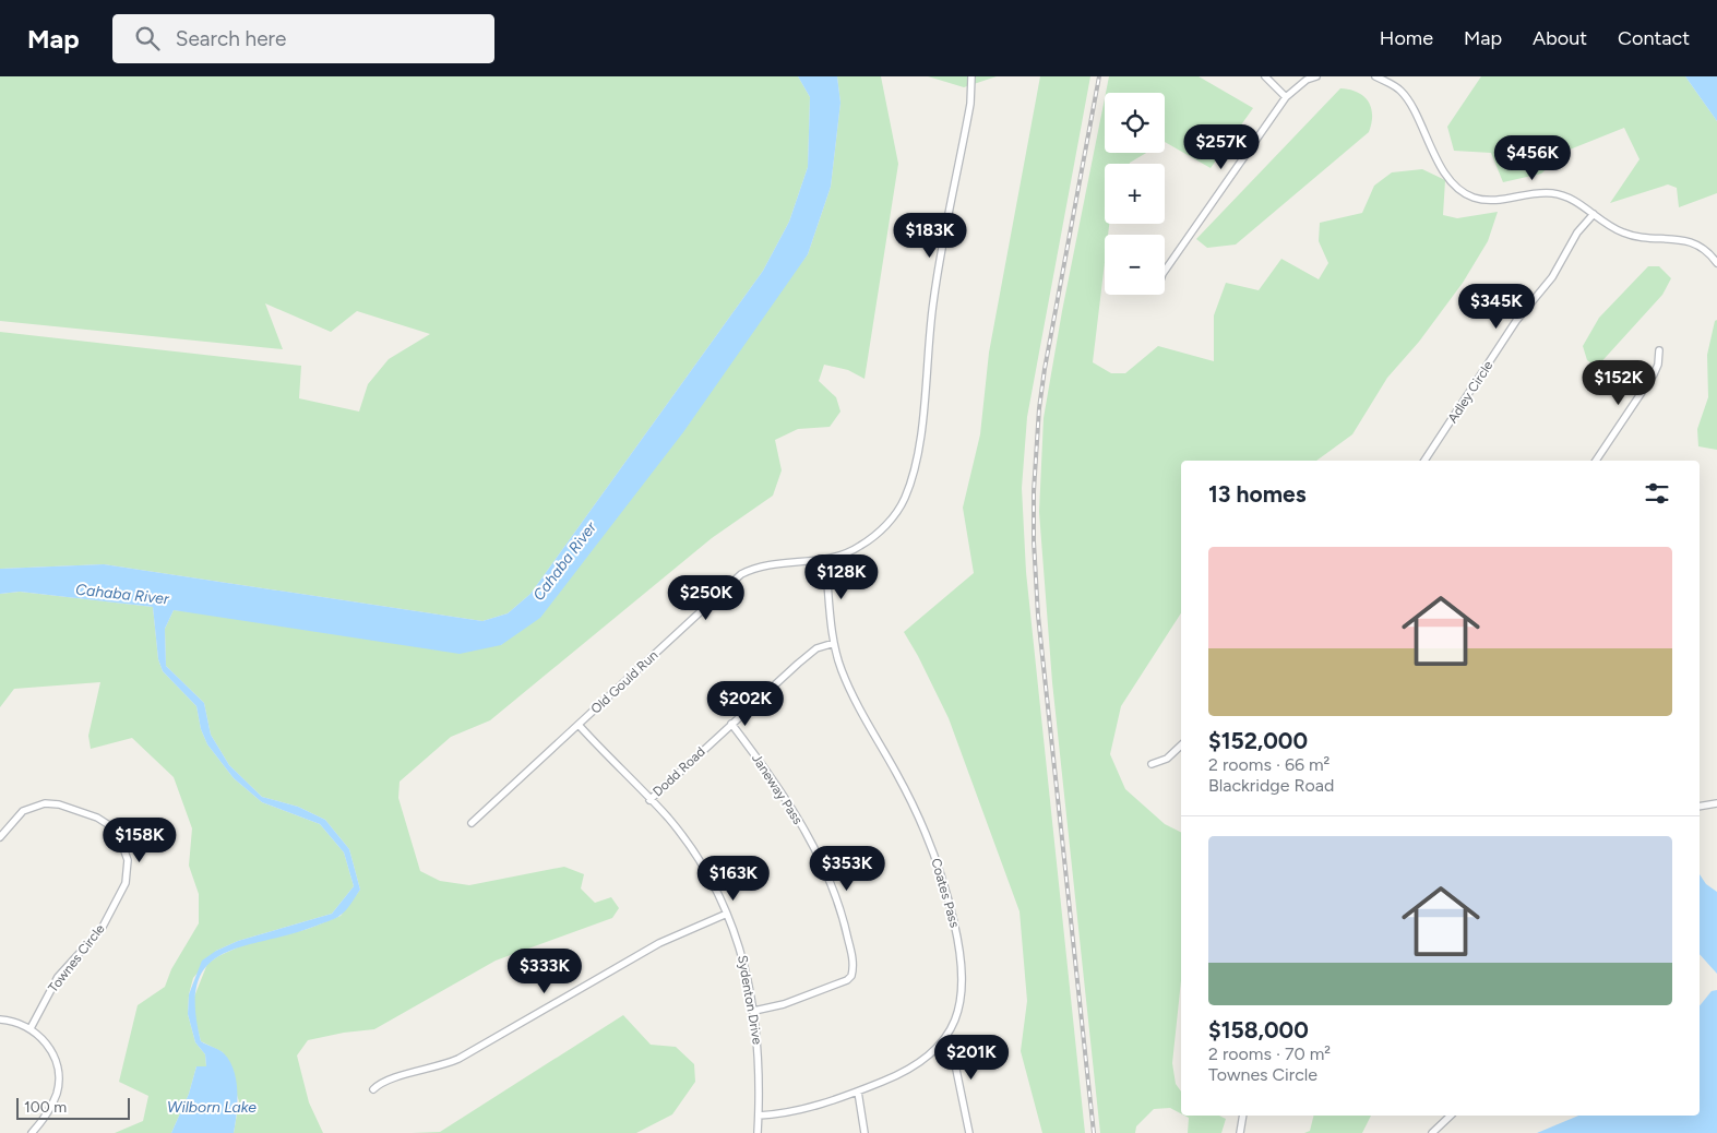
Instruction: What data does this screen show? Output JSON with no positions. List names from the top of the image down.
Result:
{
  "streets": {
    "street": [
      "Adley Circle",
      "Old Gould Run",
      "Dodd Road",
      "Janeway Pass",
      "Coates Pass",
      "Townes Circle",
      "Sydenton Drive"
    ]
  },
  "crossings": [
    ["Old Gould Run", "Coates Pass"],
    ["Old Gould Run", "Sydenton Drive"],
    ["Dodd Road", "Janeway Pass"],
    ["Dodd Road", "Coates Pass"],
    ["Dodd Road", "Sydenton Drive"],
    ["Janeway Pass", "Sydenton Drive"],
    ["Coates Pass", "Sydenton Drive"]
  ],
  "water": ["Cahaba River", "Wilborn Lake"],
  "scale_bar": "100 m",
  "page": {
    "header": "Map",
    "search": "Search here",
    "nav": [
      "Home",
      "Map",
      "About",
      "Contact"
    ],
    "map_buttons": ["+", "−"],
    "price": [
      "$257K",
      "$456K",
      "$183K",
      "$345K",
      "$152K",
      "$128K",
      "$250K",
      "$202K",
      "$158K",
      "$353K",
      "$163K",
      "$333K",
      "$201K"
    ],
    "heading": "13 homes",
    "list": [
      {
        "name": "$152,000",
        "note": "2 rooms · 66 m² · Blackridge Road"
      },
      {
        "name": "$158,000",
        "note": "2 rooms · 70 m² · Townes Circle"
      }
    ],
    "scale": "100 m"
  }
}
